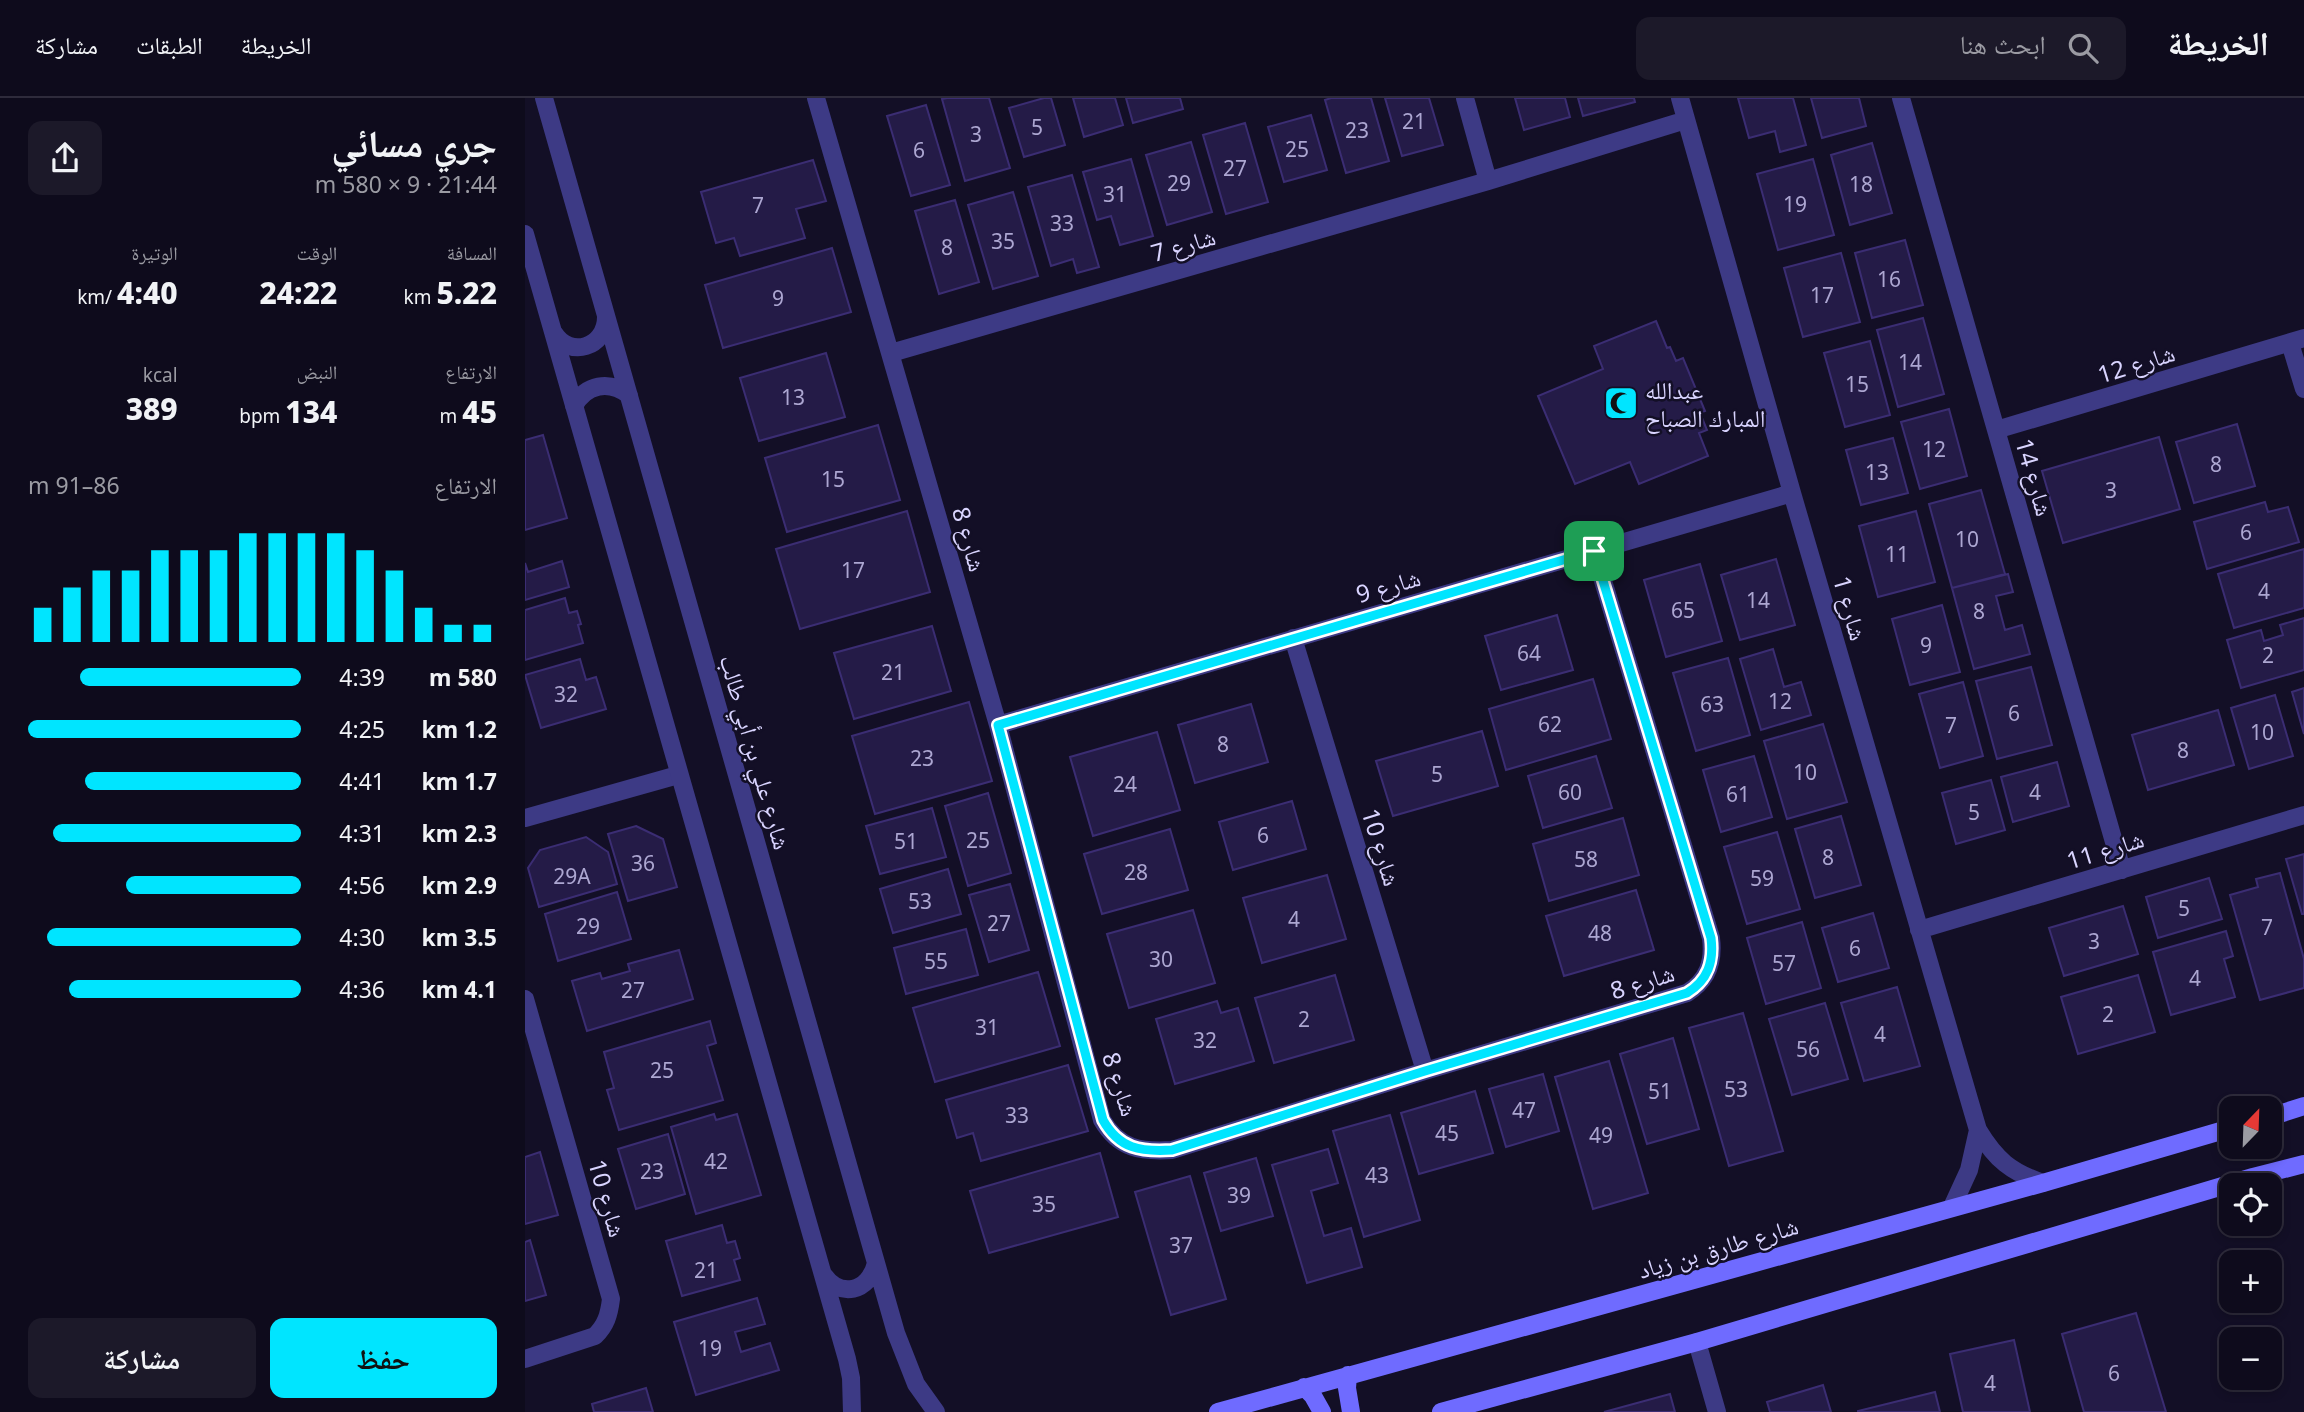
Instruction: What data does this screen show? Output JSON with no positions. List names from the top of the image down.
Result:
{
  "streets": {
    "main road": ["شارع طارق بن زياد"],
    "street": [
      "شارع 7",
      "شارع 12",
      "شارع 14",
      "شارع 8",
      "شارع 9",
      "شارع 1",
      "شارع علي بن أبي طالب",
      "شارع 10",
      "شارع 11"
    ]
  },
  "crossings": [
    ["شارع 7", "شارع 8"],
    ["شارع 7", "شارع 1"],
    ["شارع 12", "شارع 14"],
    ["شارع 14", "شارع 11"],
    ["شارع 8", "شارع 9"],
    ["شارع 8", "شارع 10"],
    ["شارع 9", "شارع 1"],
    ["شارع 9", "شارع 10"],
    ["شارع 1", "شارع 11"],
    ["شارع 1", "شارع طارق بن زياد"]
  ],
  "places": {
    "mosque": ["عبدالله المبارك الصباح"]
  },
  "house_numbers": [
    "21",
    "5",
    "23",
    "3",
    "25",
    "6",
    "27",
    "29",
    "18",
    "31",
    "19",
    "7",
    "33",
    "35",
    "8",
    "16",
    "17",
    "9",
    "14",
    "15",
    "13",
    "12",
    "8",
    "13",
    "15",
    "3",
    "6",
    "10",
    "11",
    "17",
    "4",
    "14",
    "65",
    "8",
    "9",
    "64",
    "2",
    "21",
    "32",
    "12",
    "63",
    "6",
    "62",
    "7",
    "10",
    "8",
    "8",
    "23",
    "10",
    "5",
    "24",
    "60",
    "4",
    "61",
    "5",
    "6",
    "25",
    "51",
    "8",
    "58",
    "36",
    "28",
    "29A",
    "59",
    "53",
    "5",
    "4",
    "27",
    "29",
    "7",
    "48",
    "3",
    "6",
    "30",
    "55",
    "57",
    "4",
    "27",
    "2",
    "2",
    "31",
    "4",
    "32",
    "56",
    "25",
    "53",
    "51",
    "47",
    "33",
    "45",
    "49",
    "42",
    "23",
    "43",
    "39",
    "35",
    "37",
    "21",
    "19",
    "6",
    "4"
  ],
  "north": "top right",
  "page": {
    "header": "الخريطة",
    "search": "ابحث هنا",
    "nav": ["الخريطة", "الطبقات", "مشاركة"],
    "heading": ["جري مسائي", "21:44 · 9 × 580 m"],
    "stats": [
      ["المسافة", "5.22 km"],
      ["الوقت", "24:22"],
      ["الوتيرة", "4:40 /km"],
      ["الارتفاع", "45 m"],
      ["النبض", "134 bpm"],
      ["kcal", "389"]
    ],
    "chart": ["الارتفاع", "86–91 m"],
    "list": [
      {
        "name": "580 m",
        "note": "4:39"
      },
      {
        "name": "1.2 km",
        "note": "4:25"
      },
      {
        "name": "1.7 km",
        "note": "4:41"
      },
      {
        "name": "2.3 km",
        "note": "4:31"
      },
      {
        "name": "2.9 km",
        "note": "4:56"
      },
      {
        "name": "3.5 km",
        "note": "4:30"
      },
      {
        "name": "4.1 km",
        "note": "4:36"
      }
    ],
    "map_buttons": ["+", "−"],
    "buttons": ["حفظ", "مشاركة"]
  }
}
